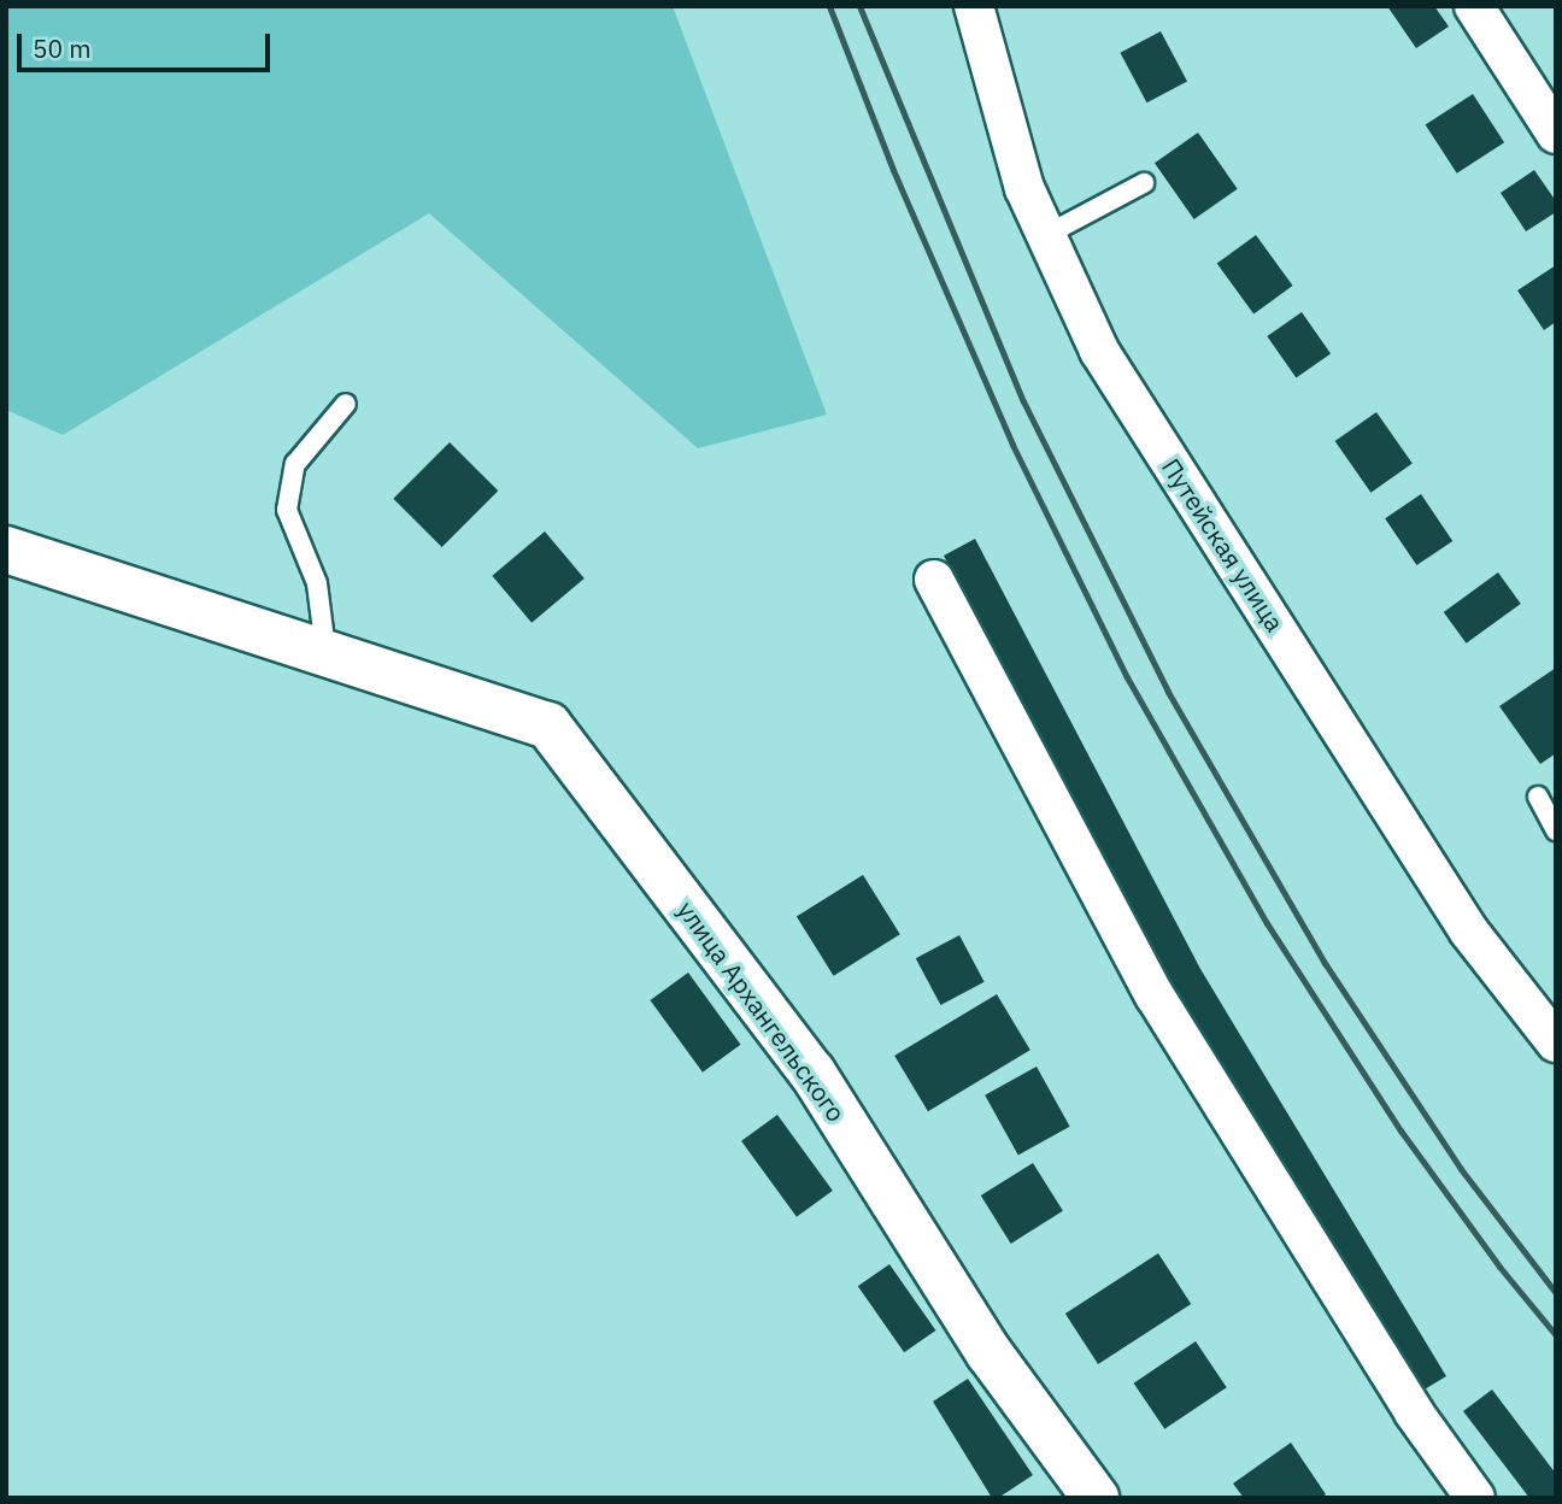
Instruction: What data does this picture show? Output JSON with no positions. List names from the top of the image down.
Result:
{
  "streets": {
    "street": ["Путейская улица", "улица Архангельского"]
  },
  "scale_bar": "50 m"
}
